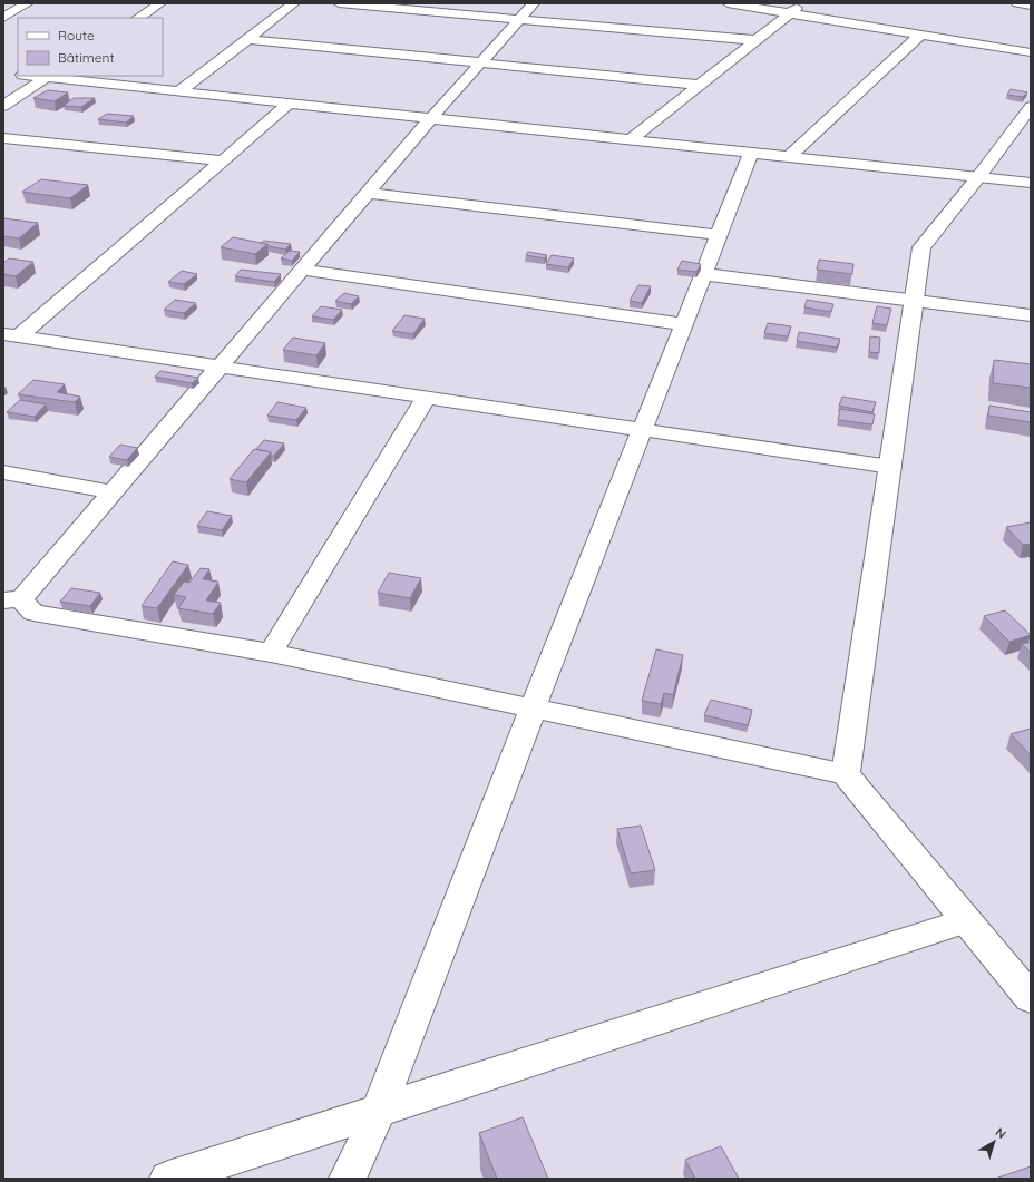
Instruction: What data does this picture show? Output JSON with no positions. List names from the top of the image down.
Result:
{
  "legend": ["Route", "Bâtiment"],
  "north": "top right"
}
